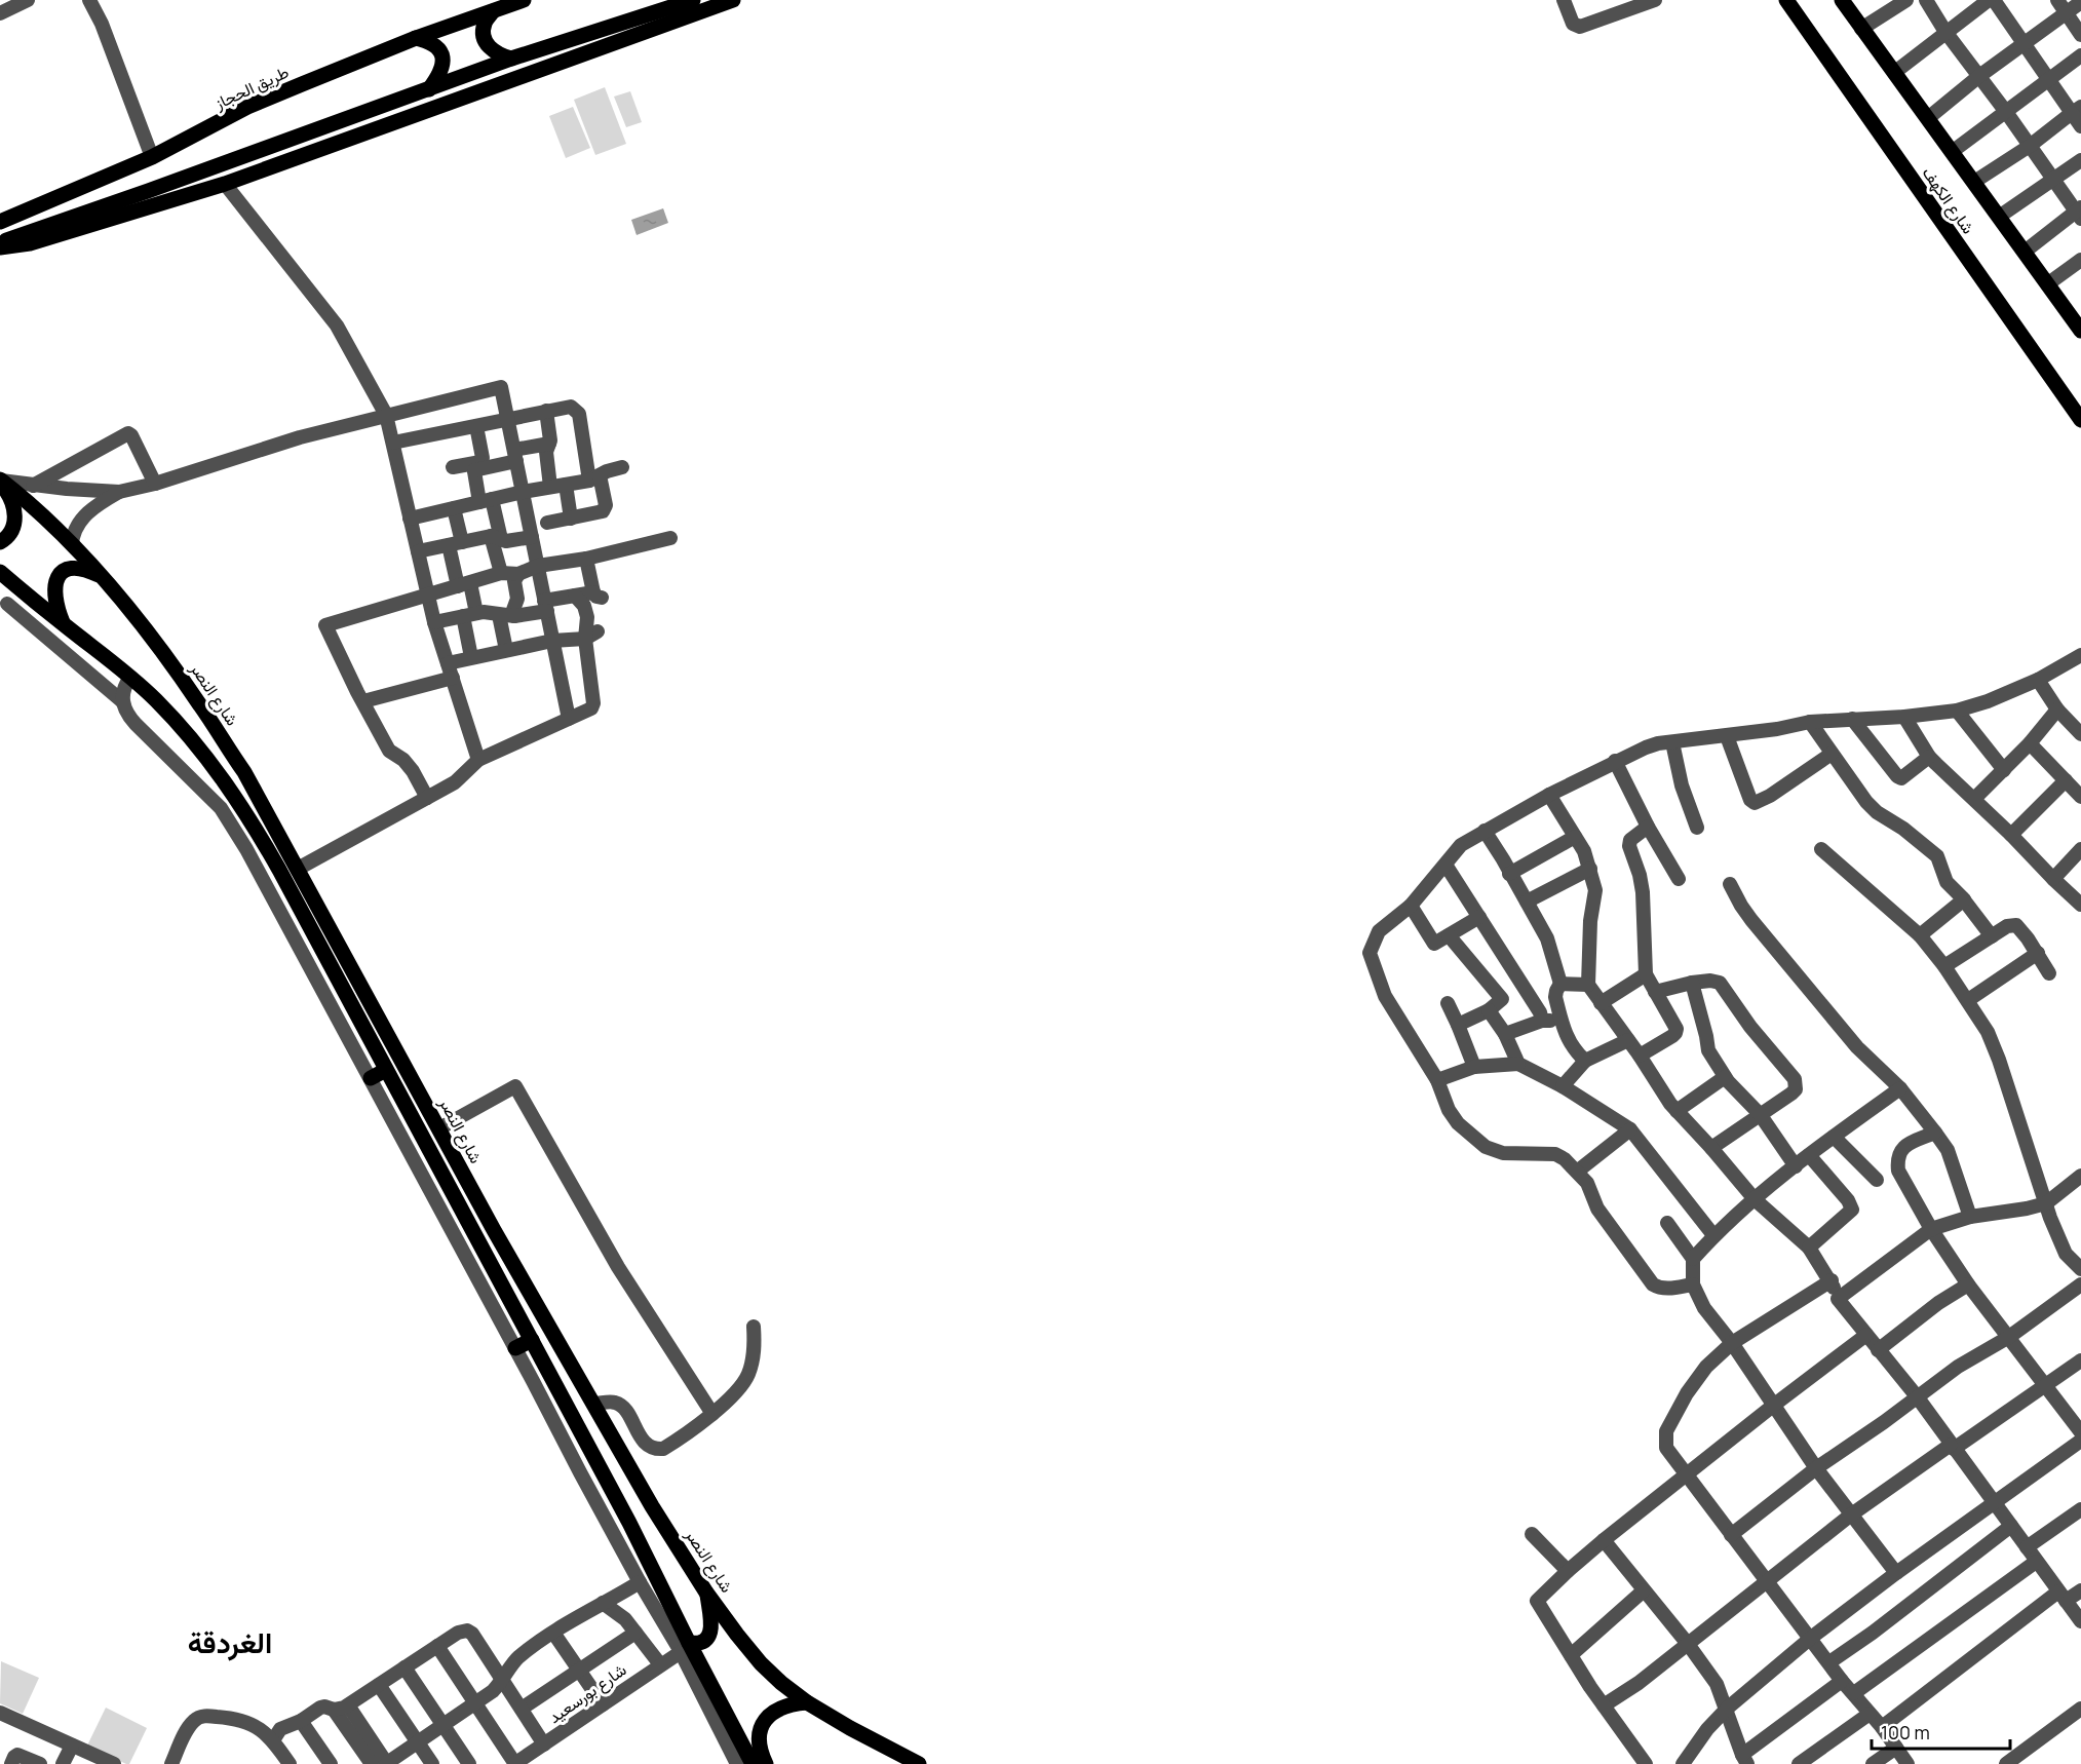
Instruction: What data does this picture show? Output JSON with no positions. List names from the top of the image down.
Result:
{
  "streets": {
    "main road": ["طريق الحجاز", "شارع الكهف", "شارع النصر"],
    "street": ["شارع بورسعيد"]
  },
  "districts": ["الغردقة"],
  "scale_bar": "100 m"
}
